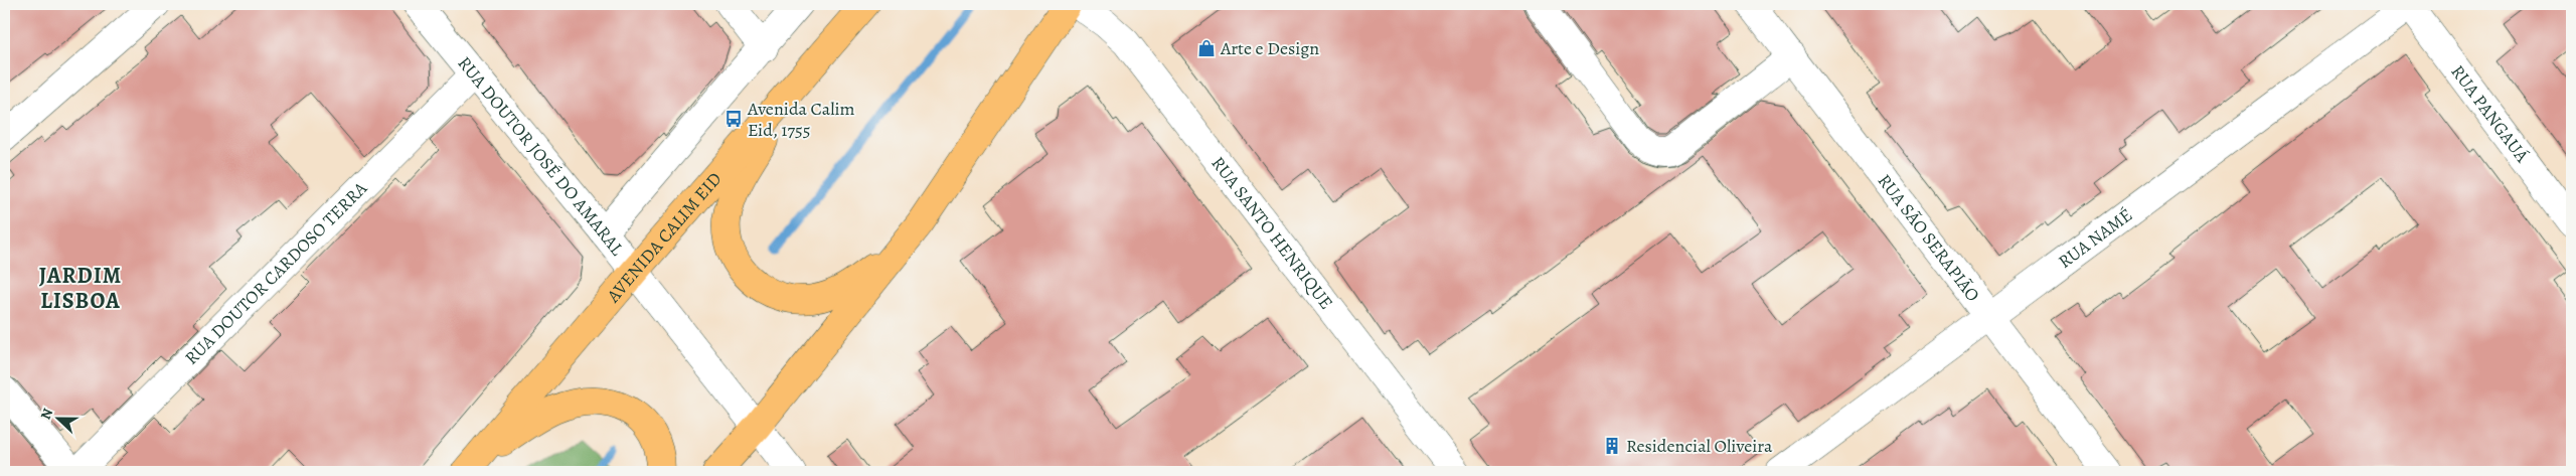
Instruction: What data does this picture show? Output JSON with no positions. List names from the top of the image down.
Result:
{
  "streets": {
    "main road": ["AVENIDA CALIM EID"],
    "street": [
      "RUA PANGAUÁ",
      "RUA DOUTOR JOSÉ DO AMARAL",
      "RUA SANTO HENRIQUE",
      "RUA NAMÉ",
      "RUA SÃO SERAPIÃO",
      "RUA DOUTOR CARDOSO TERRA"
    ]
  },
  "crossings": [
    ["RUA PANGAUÁ", "RUA NAMÉ"],
    ["RUA DOUTOR JOSÉ DO AMARAL", "AVENIDA CALIM EID"],
    ["RUA DOUTOR JOSÉ DO AMARAL", "RUA DOUTOR CARDOSO TERRA"],
    ["RUA NAMÉ", "RUA SÃO SERAPIÃO"]
  ],
  "districts": ["JARDIM LISBOA"],
  "places": {
    "shop": ["Arte e Design"],
    "bus stop": ["Avenida Calim Eid, 1755"],
    "building": ["Residencial Oliveira"]
  },
  "north": "left"
}
